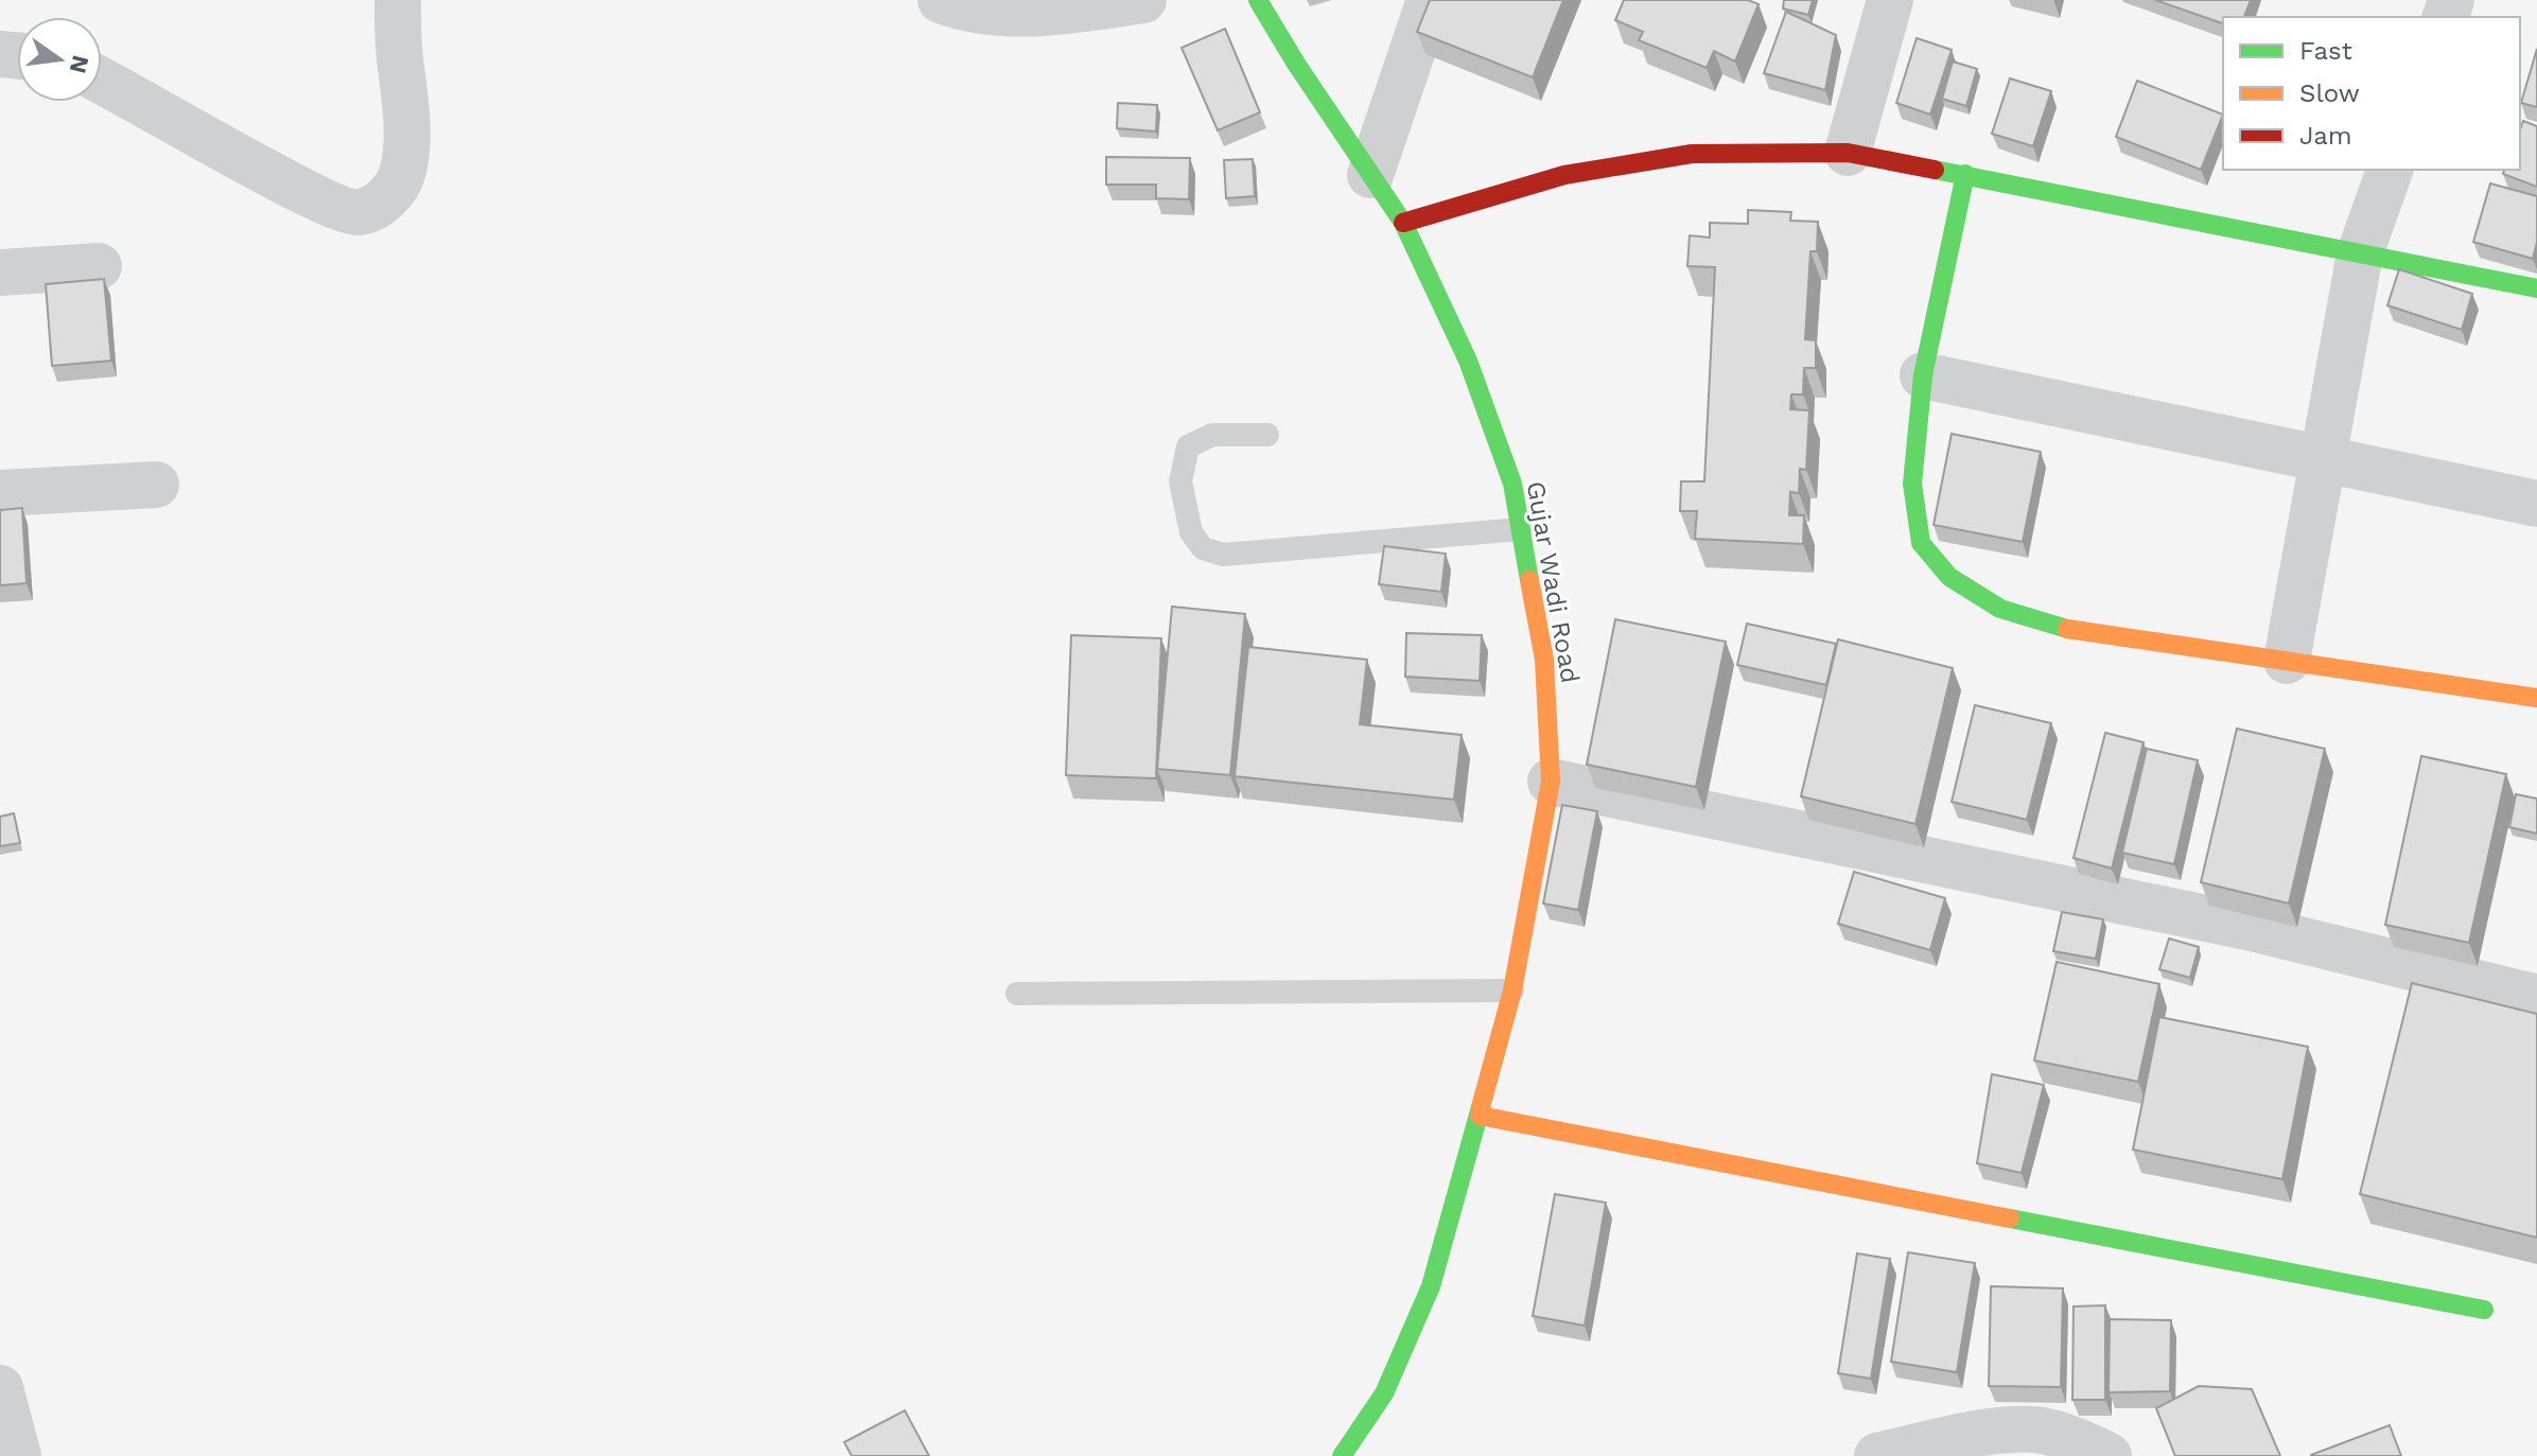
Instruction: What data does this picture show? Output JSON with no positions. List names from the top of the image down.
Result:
{
  "streets": {
    "street": ["Gujar Wadi Road"]
  },
  "legend": ["Fast", "Slow", "Jam"],
  "north": "right"
}
